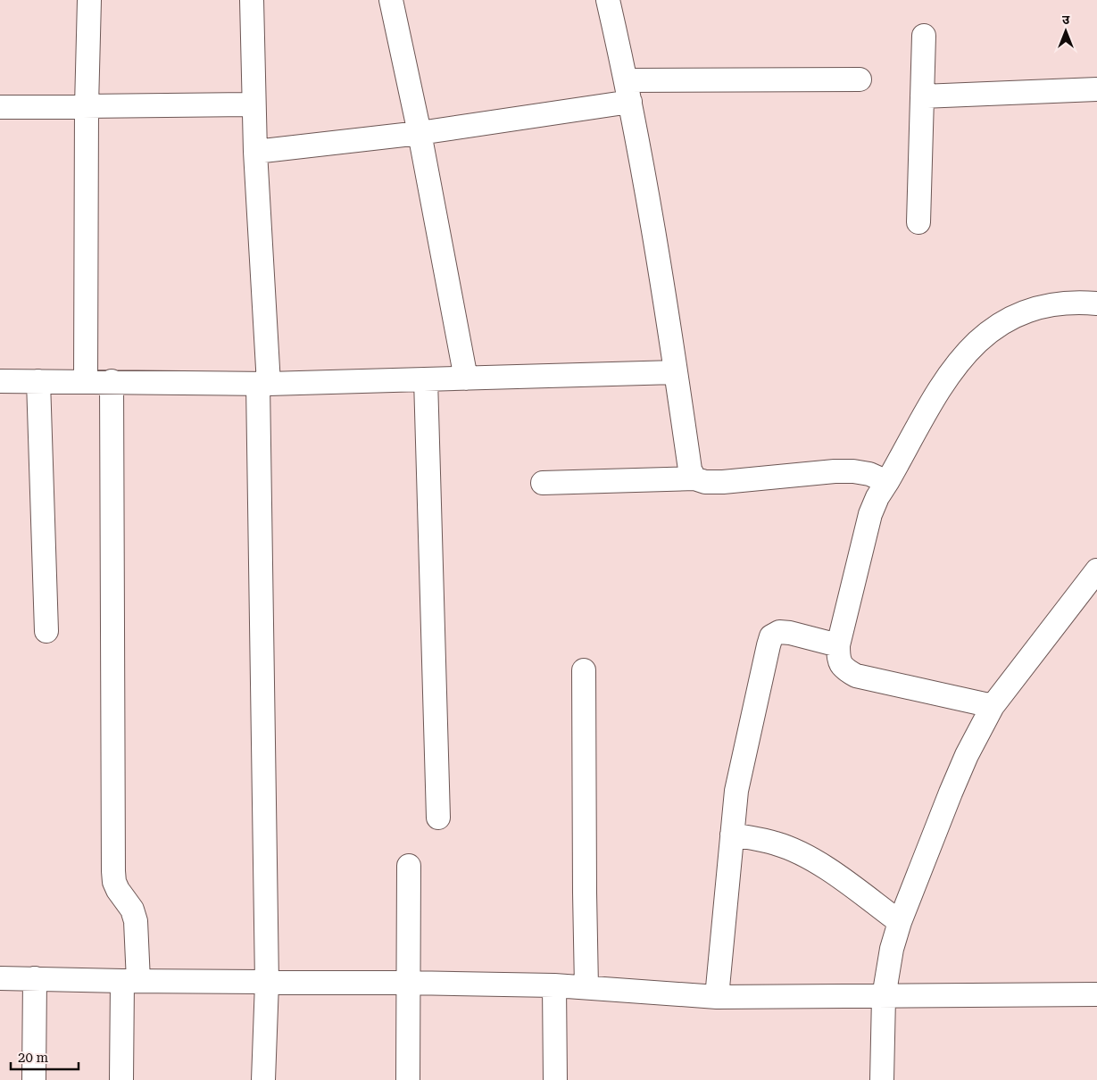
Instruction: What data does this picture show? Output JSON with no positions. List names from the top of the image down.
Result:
{
  "scale_bar": "20 m",
  "north": "top"
}
